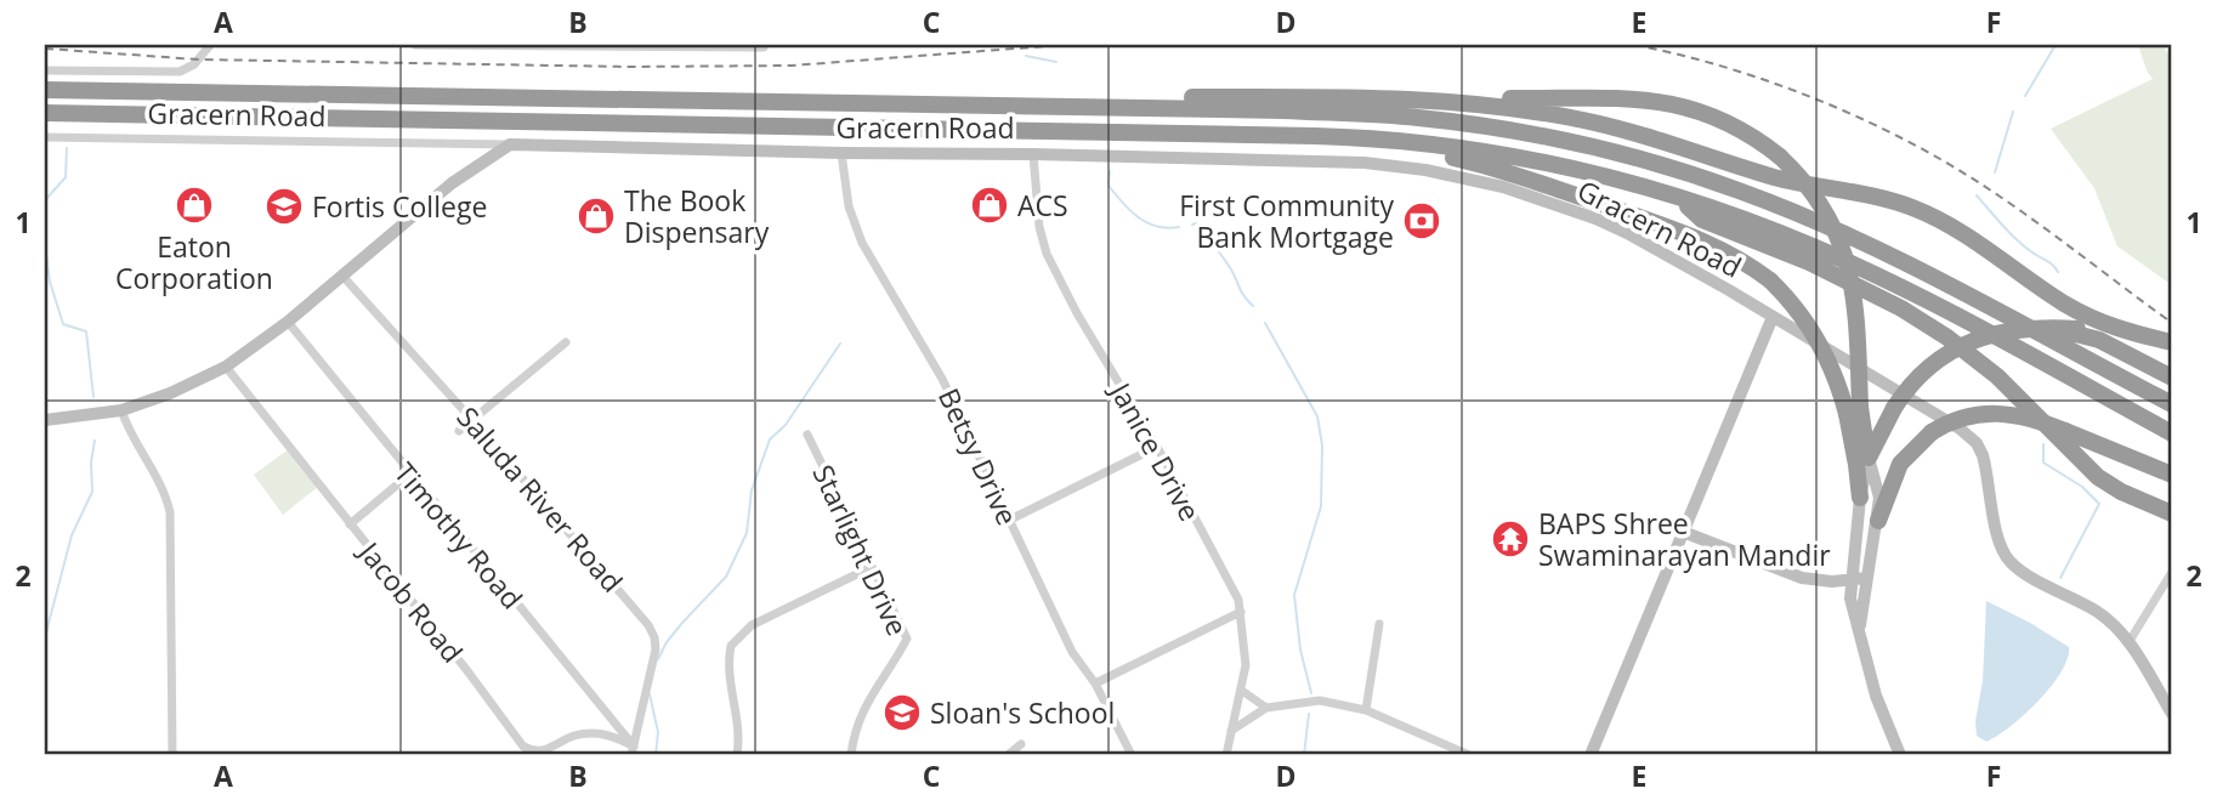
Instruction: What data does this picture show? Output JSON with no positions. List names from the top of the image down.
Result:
{
  "streets": {
    "street": [
      "Gracern Road",
      "Janice Drive",
      "Betsy Drive",
      "Saluda River Road",
      "Timothy Road",
      "Starlight Drive",
      "Jacob Road"
    ]
  },
  "crossings": [
    ["Gracern Road", "Janice Drive"],
    ["Gracern Road", "Betsy Drive"],
    ["Saluda River Road", "Timothy Road"],
    ["Saluda River Road", "Jacob Road"],
    ["Timothy Road", "Jacob Road"]
  ],
  "places": {
    "shop": ["Eaton Corporation", "ACS", "The Book Dispensary"],
    "school or university": ["Fortis College", "Sloan's School"],
    "bank": ["First Community Bank Mortgage"],
    "temple": ["BAPS Shree Swaminarayan Mandir"]
  },
  "grid": {
    "columns": [
      "A",
      "B",
      "C",
      "D",
      "E",
      "F"
    ],
    "rows": ["1", "2"]
  }
}
